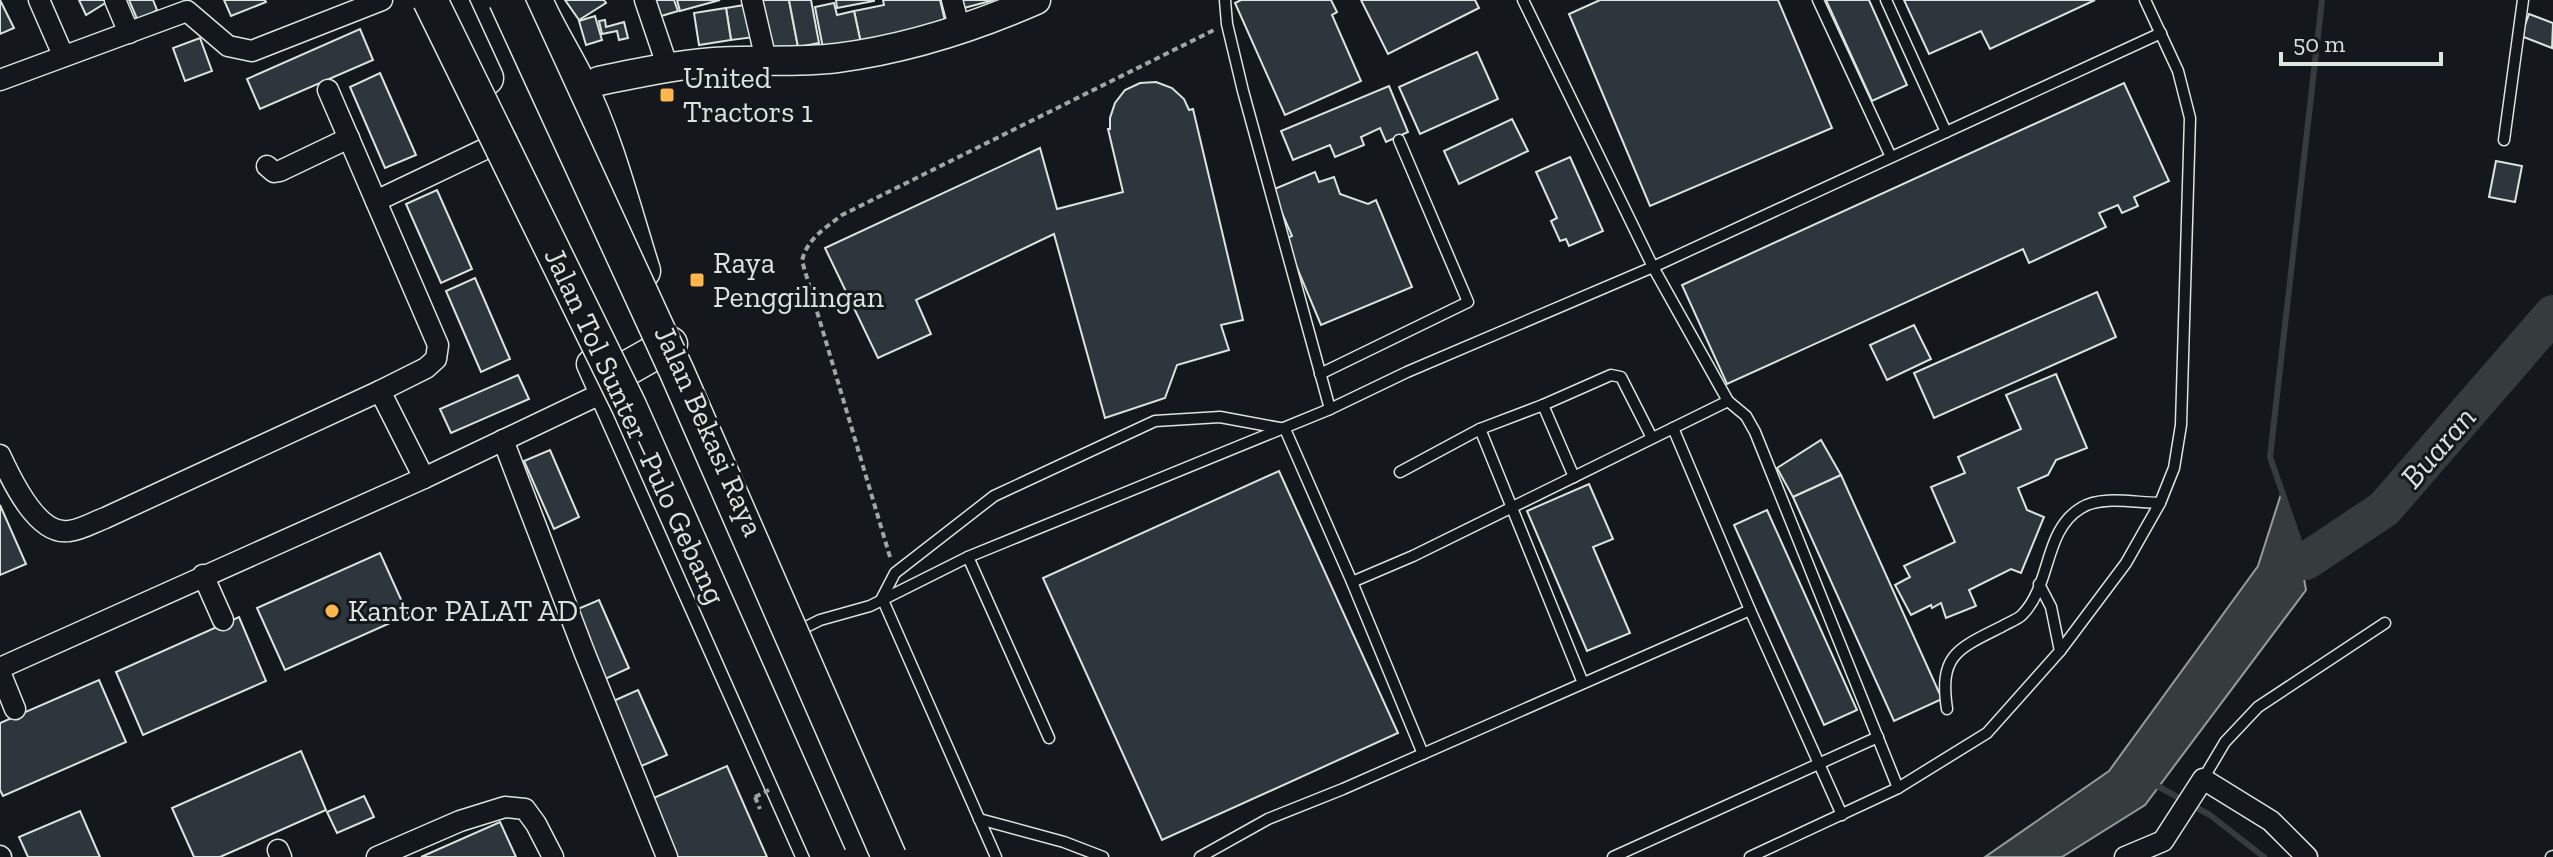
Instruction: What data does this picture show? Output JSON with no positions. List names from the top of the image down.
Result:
{
  "streets": {
    "highway": ["Jalan Tol Sunter–Pulo Gebang", "Jalan Bekasi Raya"]
  },
  "crossings": [
    ["Jalan Tol Sunter–Pulo Gebang", "Jalan Bekasi Raya"]
  ],
  "water": ["Buaran"],
  "places": {
    "transit": ["United Tractors 1", "Raya Penggilingan"],
    "other": ["Kantor PALAT AD"]
  },
  "scale_bar": "50 m"
}
